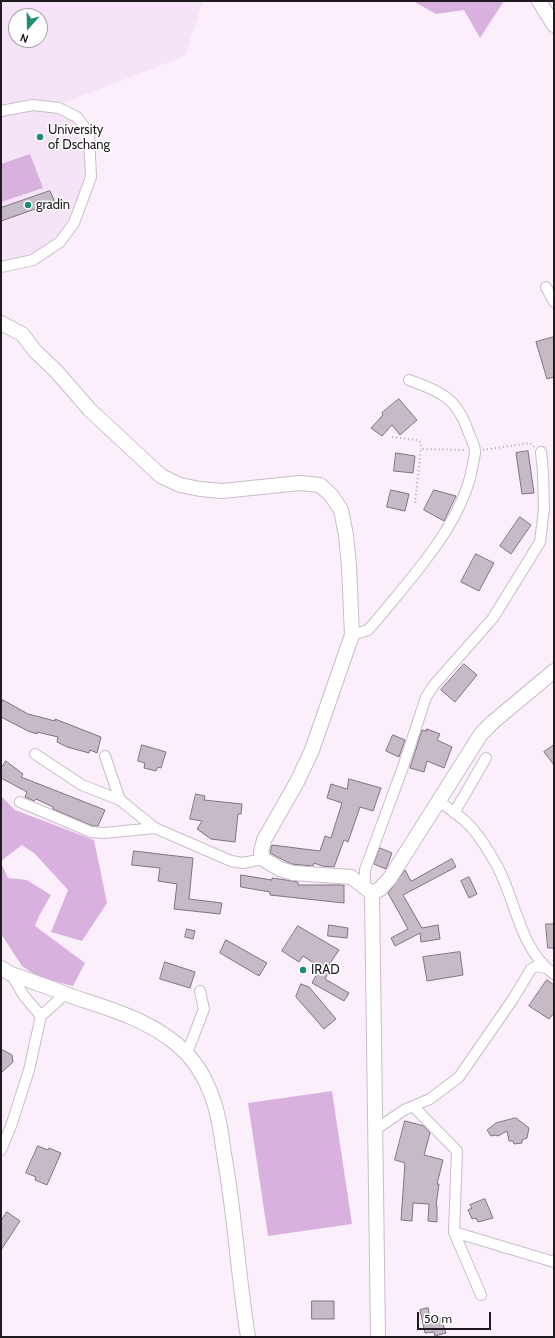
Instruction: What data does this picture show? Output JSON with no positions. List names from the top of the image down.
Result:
{
  "places": ["University of Dschang", "gradin", "IRAD"],
  "scale_bar": "50 m",
  "north": "bottom"
}
